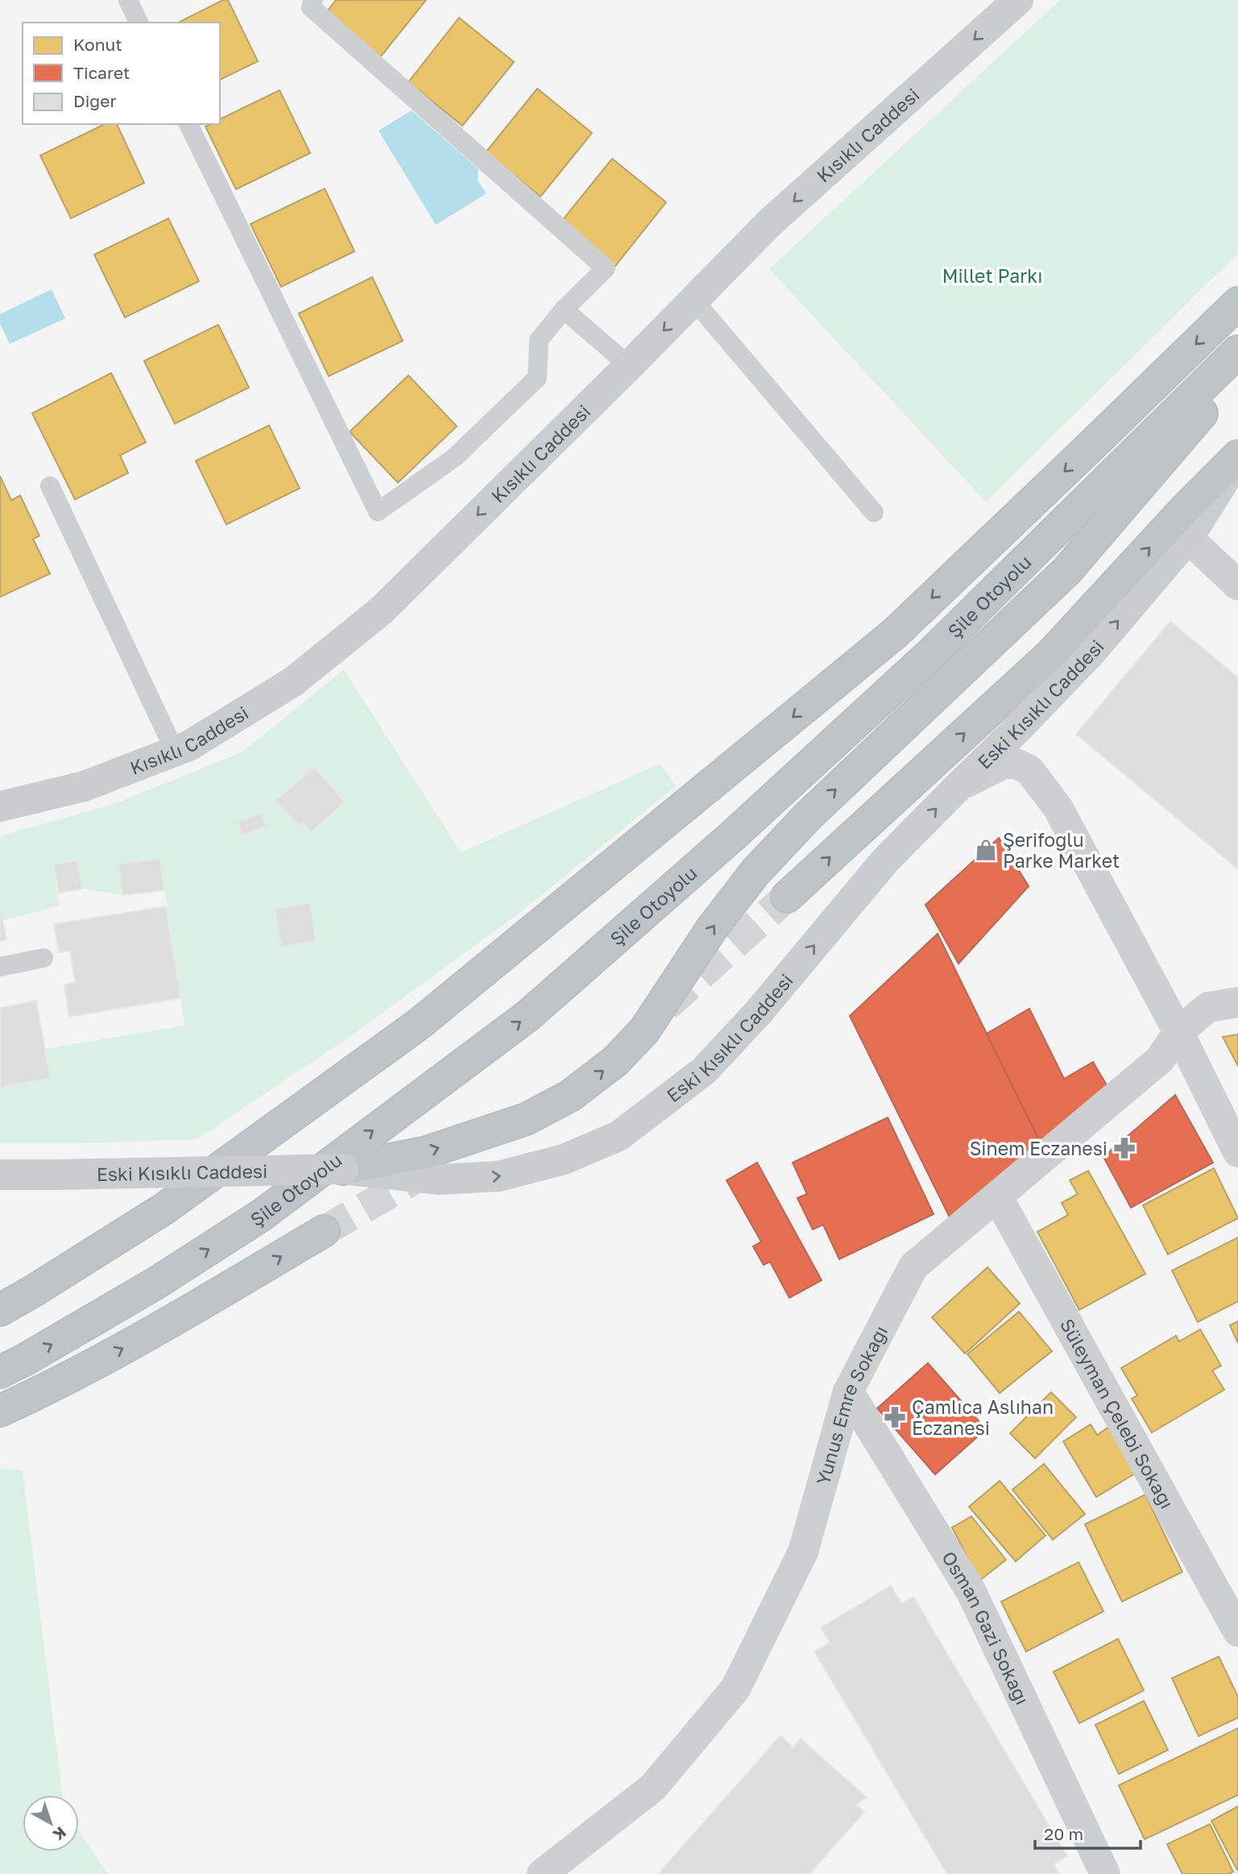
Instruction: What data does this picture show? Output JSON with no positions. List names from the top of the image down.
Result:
{
  "streets": {
    "highway": ["Şile Otoyolu"],
    "main road": ["Kısıklı Caddesi", "Eski Kısıklı Caddesi"],
    "street": ["Yunus Emre Sokağı", "Süleyman Çelebi Sokağı", "Osman Gazi Sokağı"]
  },
  "crossings": [
    ["Yunus Emre Sokağı", "Süleyman Çelebi Sokağı"],
    ["Yunus Emre Sokağı", "Osman Gazi Sokağı"]
  ],
  "one_way": ["Kısıklı Caddesi", "Eski Kısıklı Caddesi"],
  "parks": ["Millet Parkı"],
  "places": {
    "shop": ["Şerifoğlu Parke Market"],
    "pharmacy": ["Sinem Eczanesi", "Çamlıca Aslıhan Eczanesi"]
  },
  "legend": ["Konut", "Ticaret", "Diğer"],
  "scale_bar": "20 m",
  "north": "bottom right"
}
